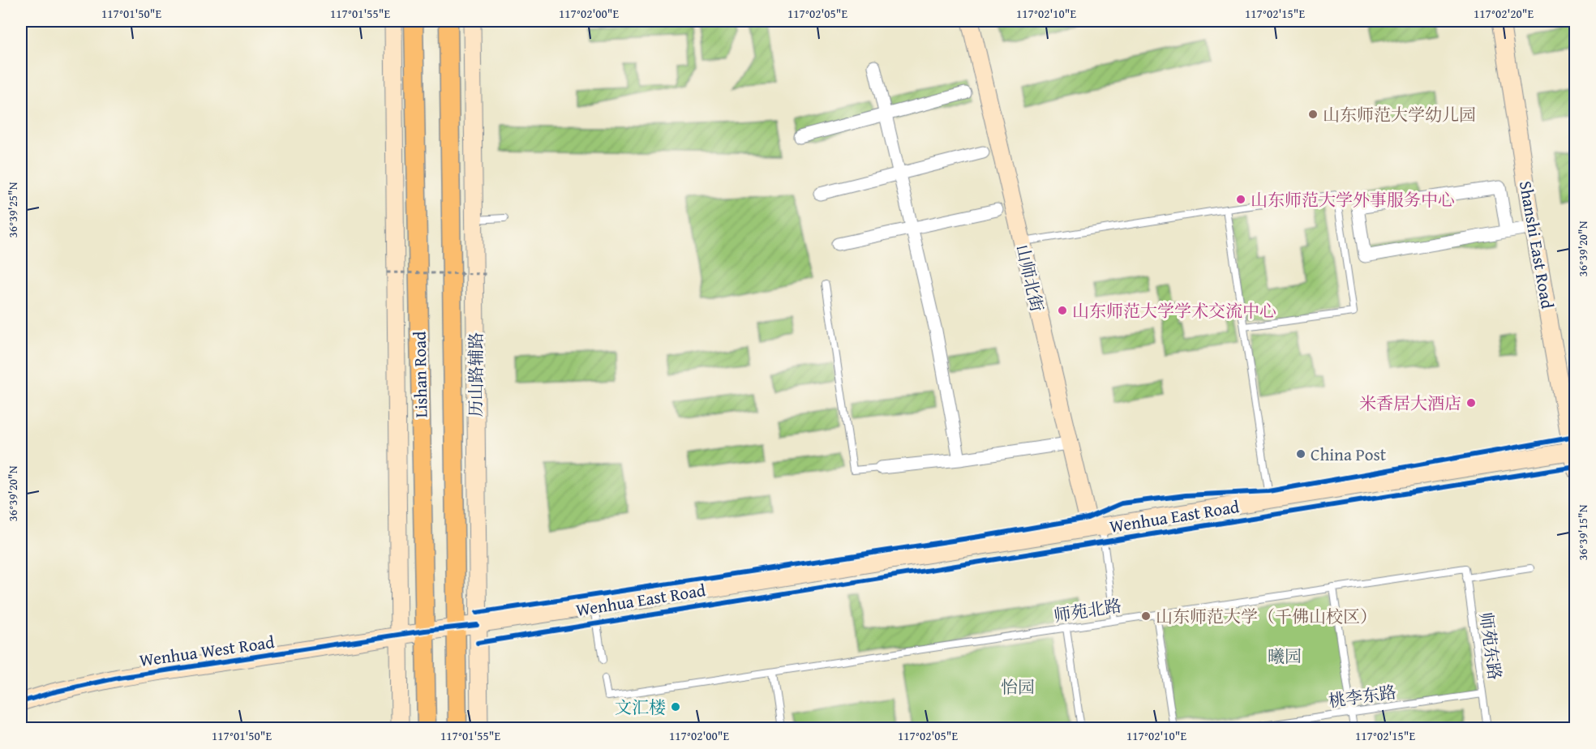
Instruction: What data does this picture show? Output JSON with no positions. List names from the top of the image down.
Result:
{
  "streets": {
    "main road": [
      "Shanshi East Road",
      "山师北街",
      "Lishan Road",
      "历山路辅路",
      "Wenhua East Road",
      "Wenhua West Road"
    ],
    "lane": ["师苑北路", "师苑东路", "桃李东路"]
  },
  "crossings": [
    ["Shanshi East Road", "Wenhua East Road"],
    ["山师北街", "Wenhua East Road"],
    ["Lishan Road", "Wenhua East Road"],
    ["历山路辅路", "Wenhua East Road"],
    ["Wenhua East Road", "Wenhua West Road"],
    ["师苑北路", "师苑东路"],
    ["师苑东路", "桃李东路"]
  ],
  "parks": ["曦园", "怡园"],
  "places": [
    "山东师范大学幼儿园",
    "山东师范大学外事服务中心",
    "山东师范大学学术交流中心",
    "米香居大酒店",
    "China Post",
    "山东师范大学（千佛山校区）",
    "文汇楼"
  ],
  "coordinates": [
    "117°01'50\"E",
    "117°01'55\"E",
    "117°02'00\"E",
    "117°02'05\"E",
    "117°02'10\"E",
    "117°02'15\"E",
    "117°02'20\"E",
    "36°39'25\"N",
    "36°39'20\"N",
    "36°39'15\"N"
  ]
}
